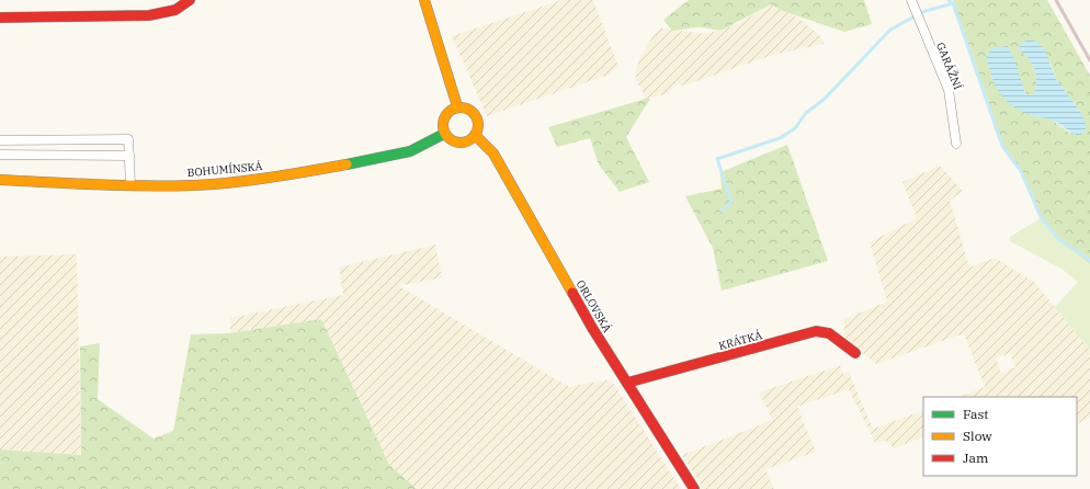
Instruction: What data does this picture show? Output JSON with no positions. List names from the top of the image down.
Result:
{
  "streets": {
    "main road": ["BOHUMÍNSKÁ", "ORLOVSKÁ", "KRÁTKÁ"],
    "street": ["GARÁŽNÍ"]
  },
  "crossings": [
    ["BOHUMÍNSKÁ", "ORLOVSKÁ"],
    ["ORLOVSKÁ", "KRÁTKÁ"]
  ],
  "legend": ["Fast", "Slow", "Jam"]
}
